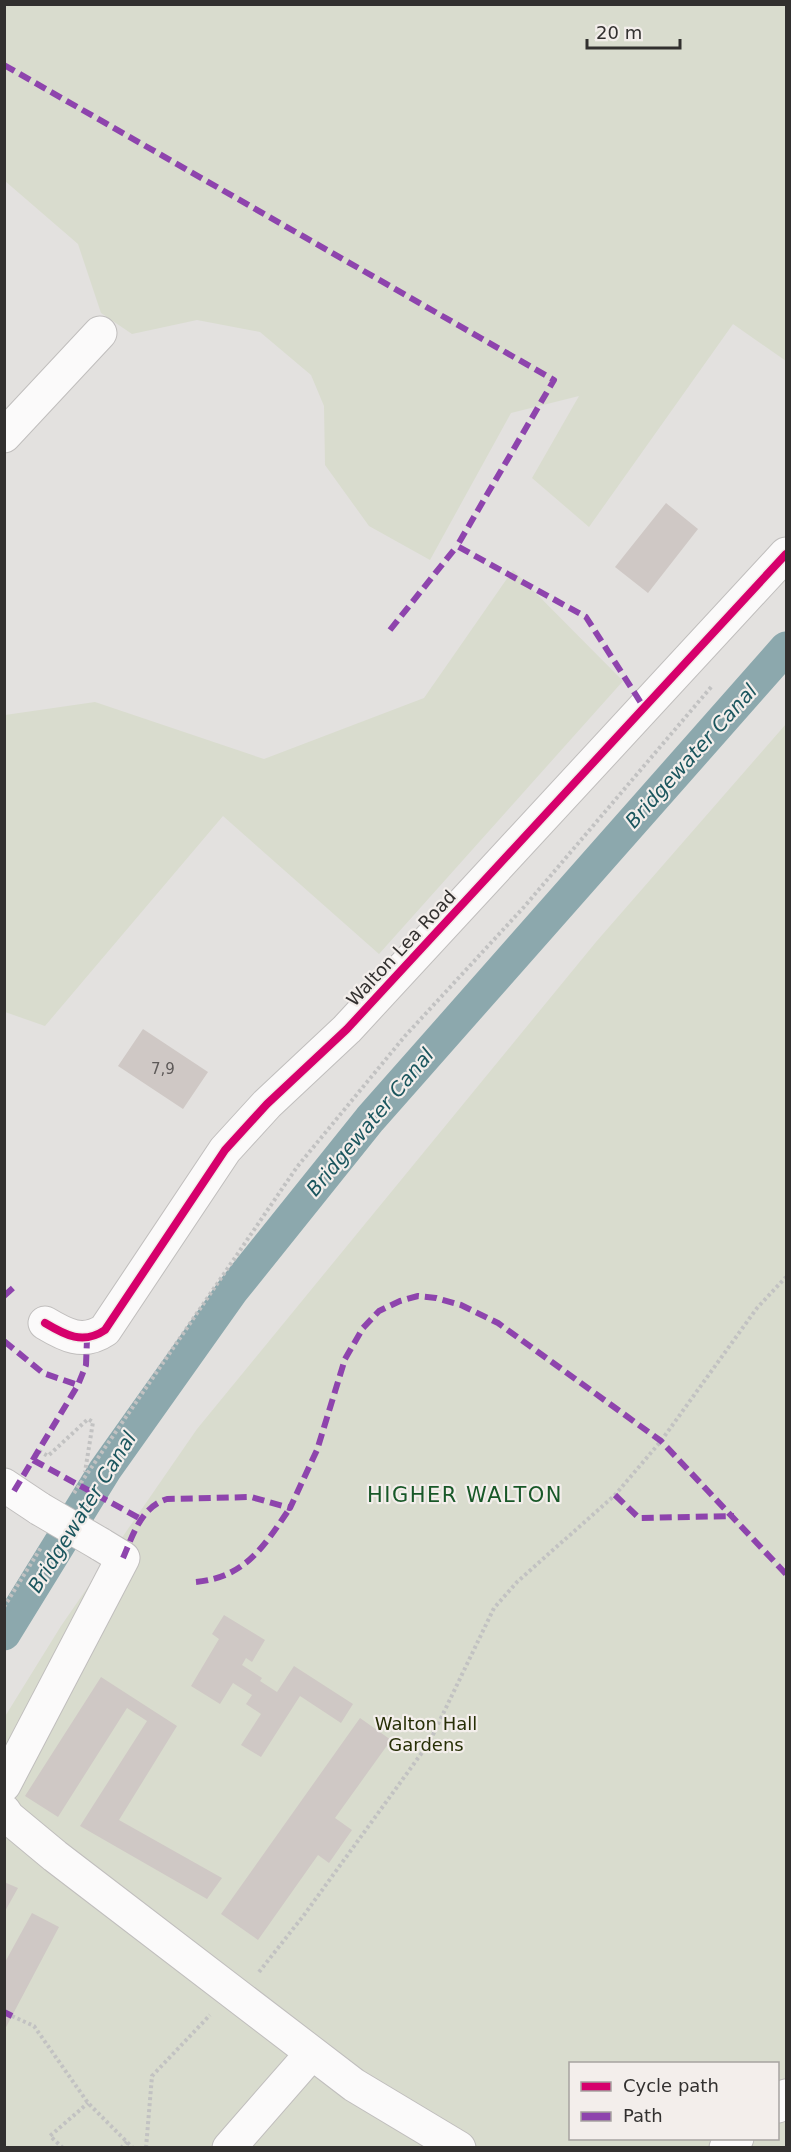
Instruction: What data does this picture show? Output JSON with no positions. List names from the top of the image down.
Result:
{
  "streets": {
    "street": ["Walton Lea Road"]
  },
  "districts": ["HIGHER WALTON"],
  "water": ["Bridgewater Canal"],
  "parks": ["Walton Hall Gardens"],
  "house_numbers": ["7,9"],
  "legend": ["Cycle path", "Path"],
  "scale_bar": "20 m"
}
